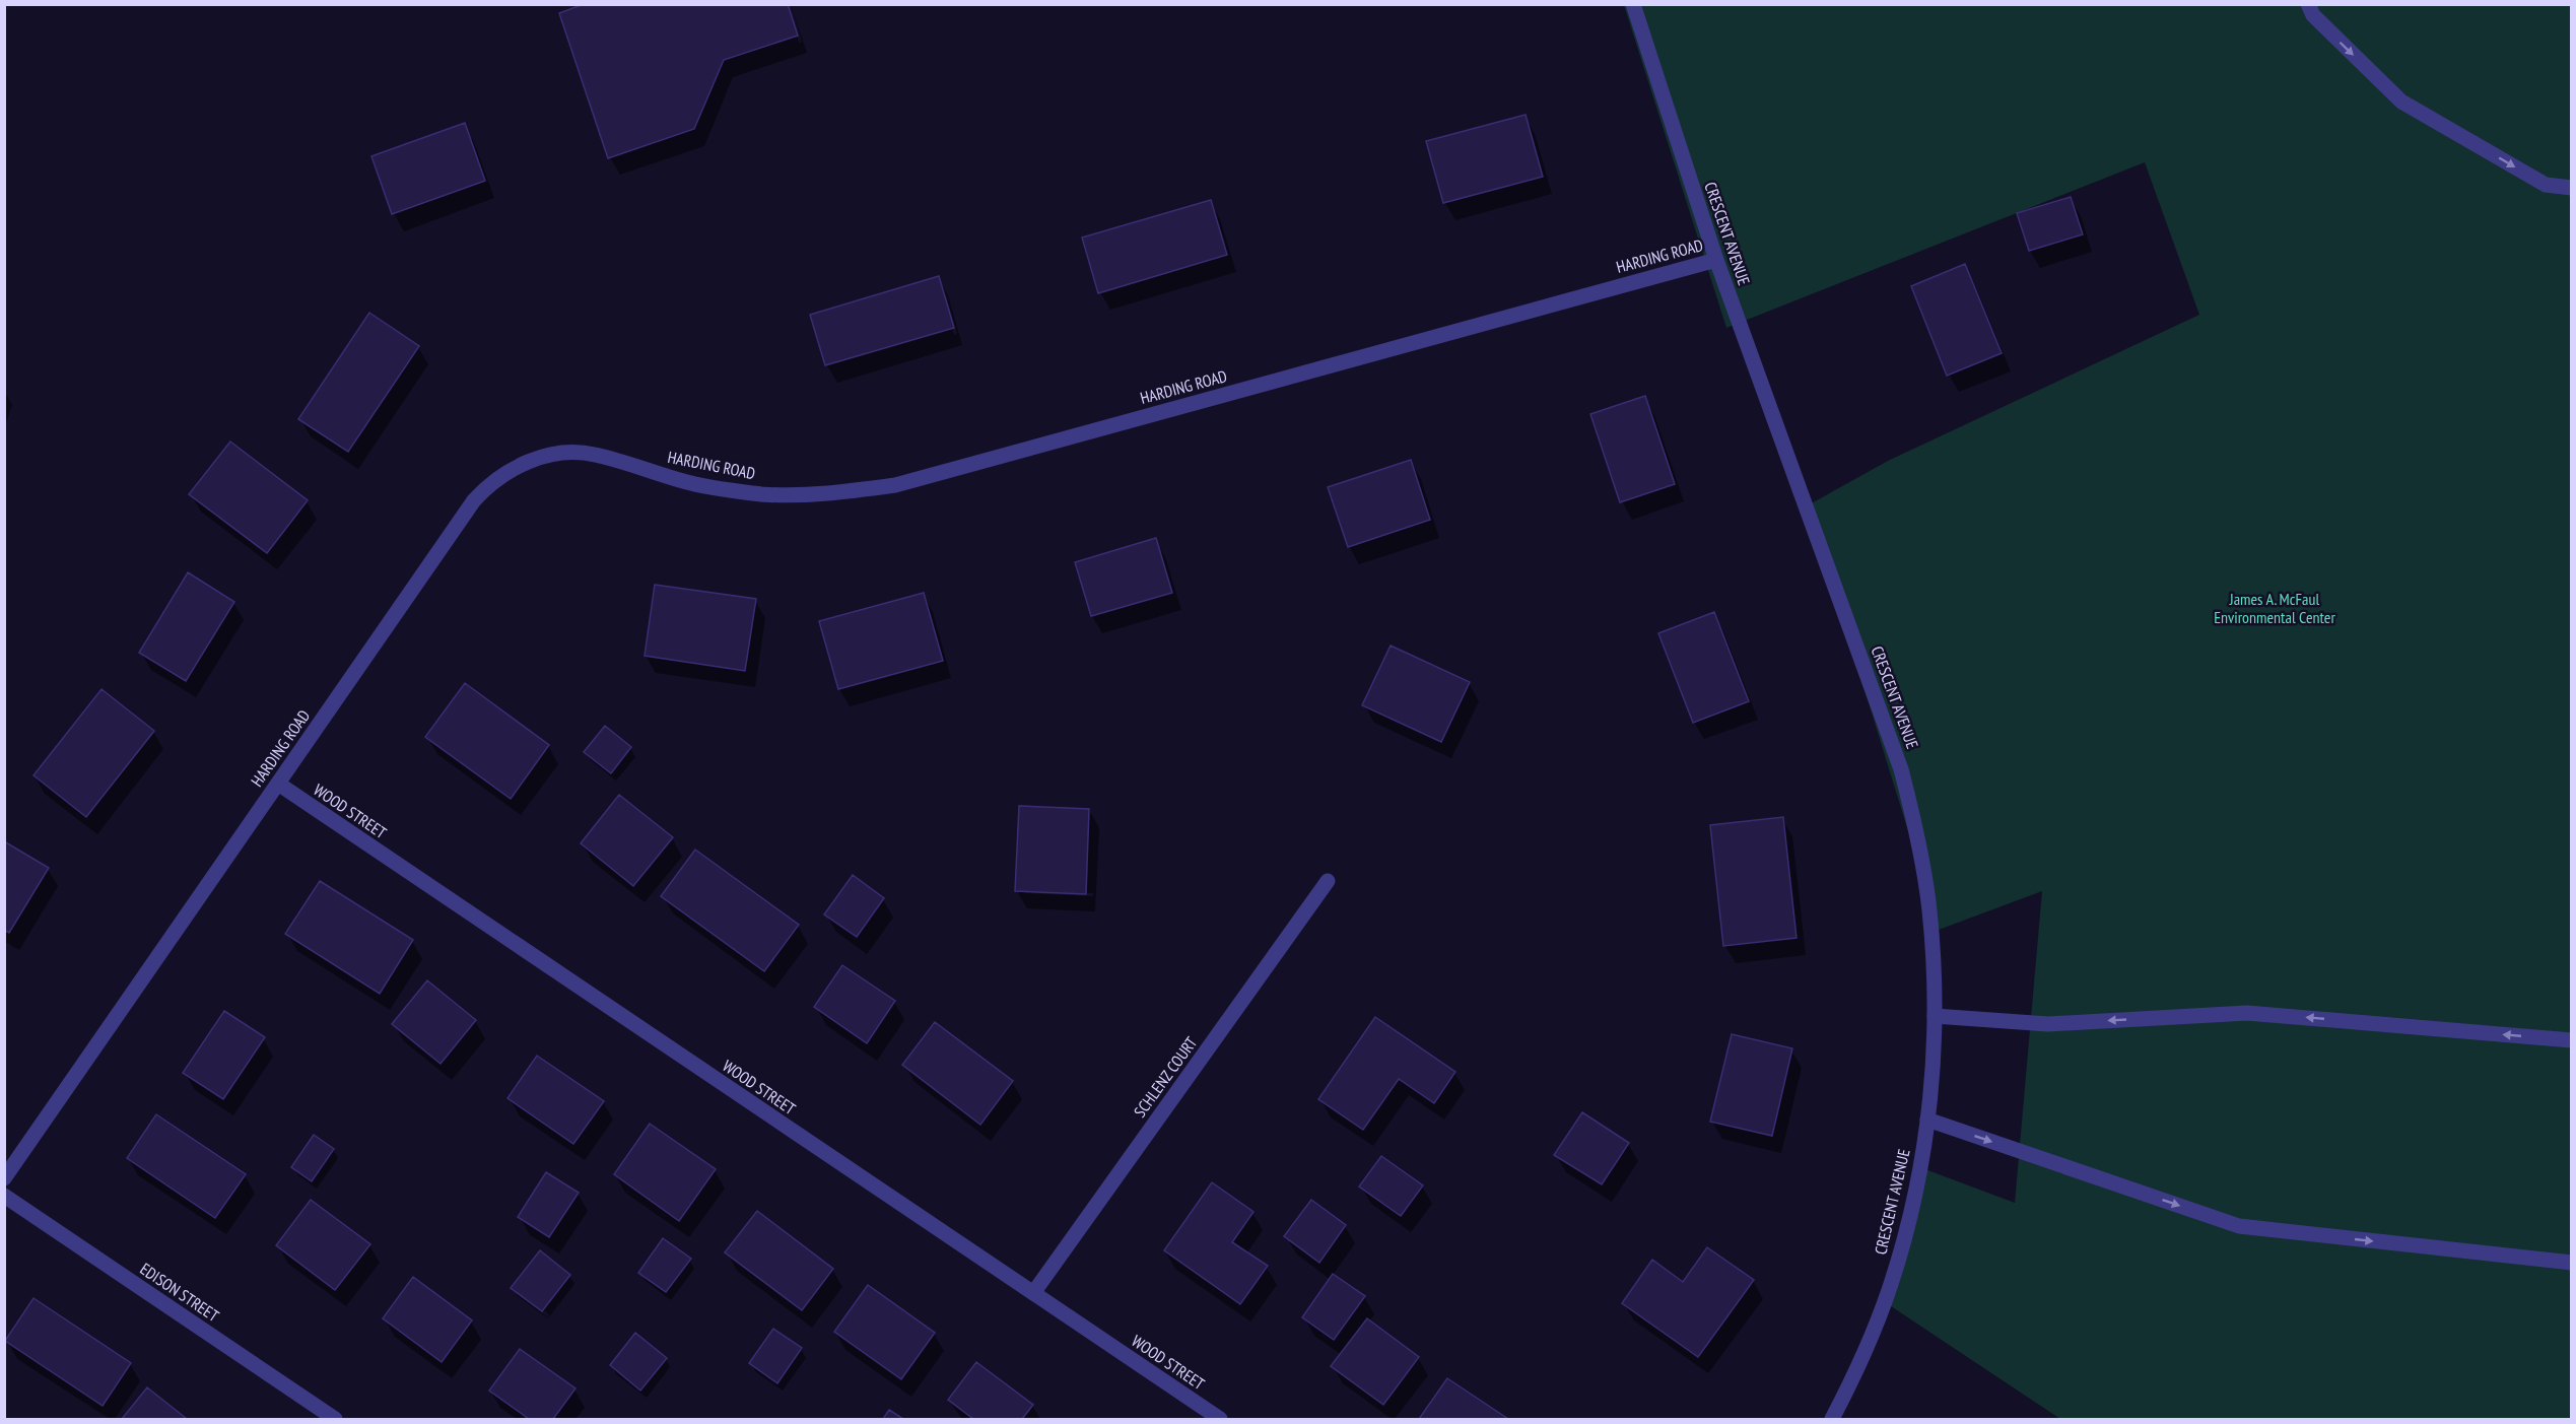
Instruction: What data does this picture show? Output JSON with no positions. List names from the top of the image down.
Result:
{
  "streets": {
    "street": [
      "CRESCENT AVENUE",
      "HARDING ROAD",
      "WOOD STREET",
      "SCHLENZ COURT",
      "EDISON STREET"
    ]
  },
  "crossings": [
    ["CRESCENT AVENUE", "HARDING ROAD"],
    ["HARDING ROAD", "WOOD STREET"],
    ["WOOD STREET", "SCHLENZ COURT"]
  ],
  "parks": ["James A. McFaul Environmental Center"]
}
